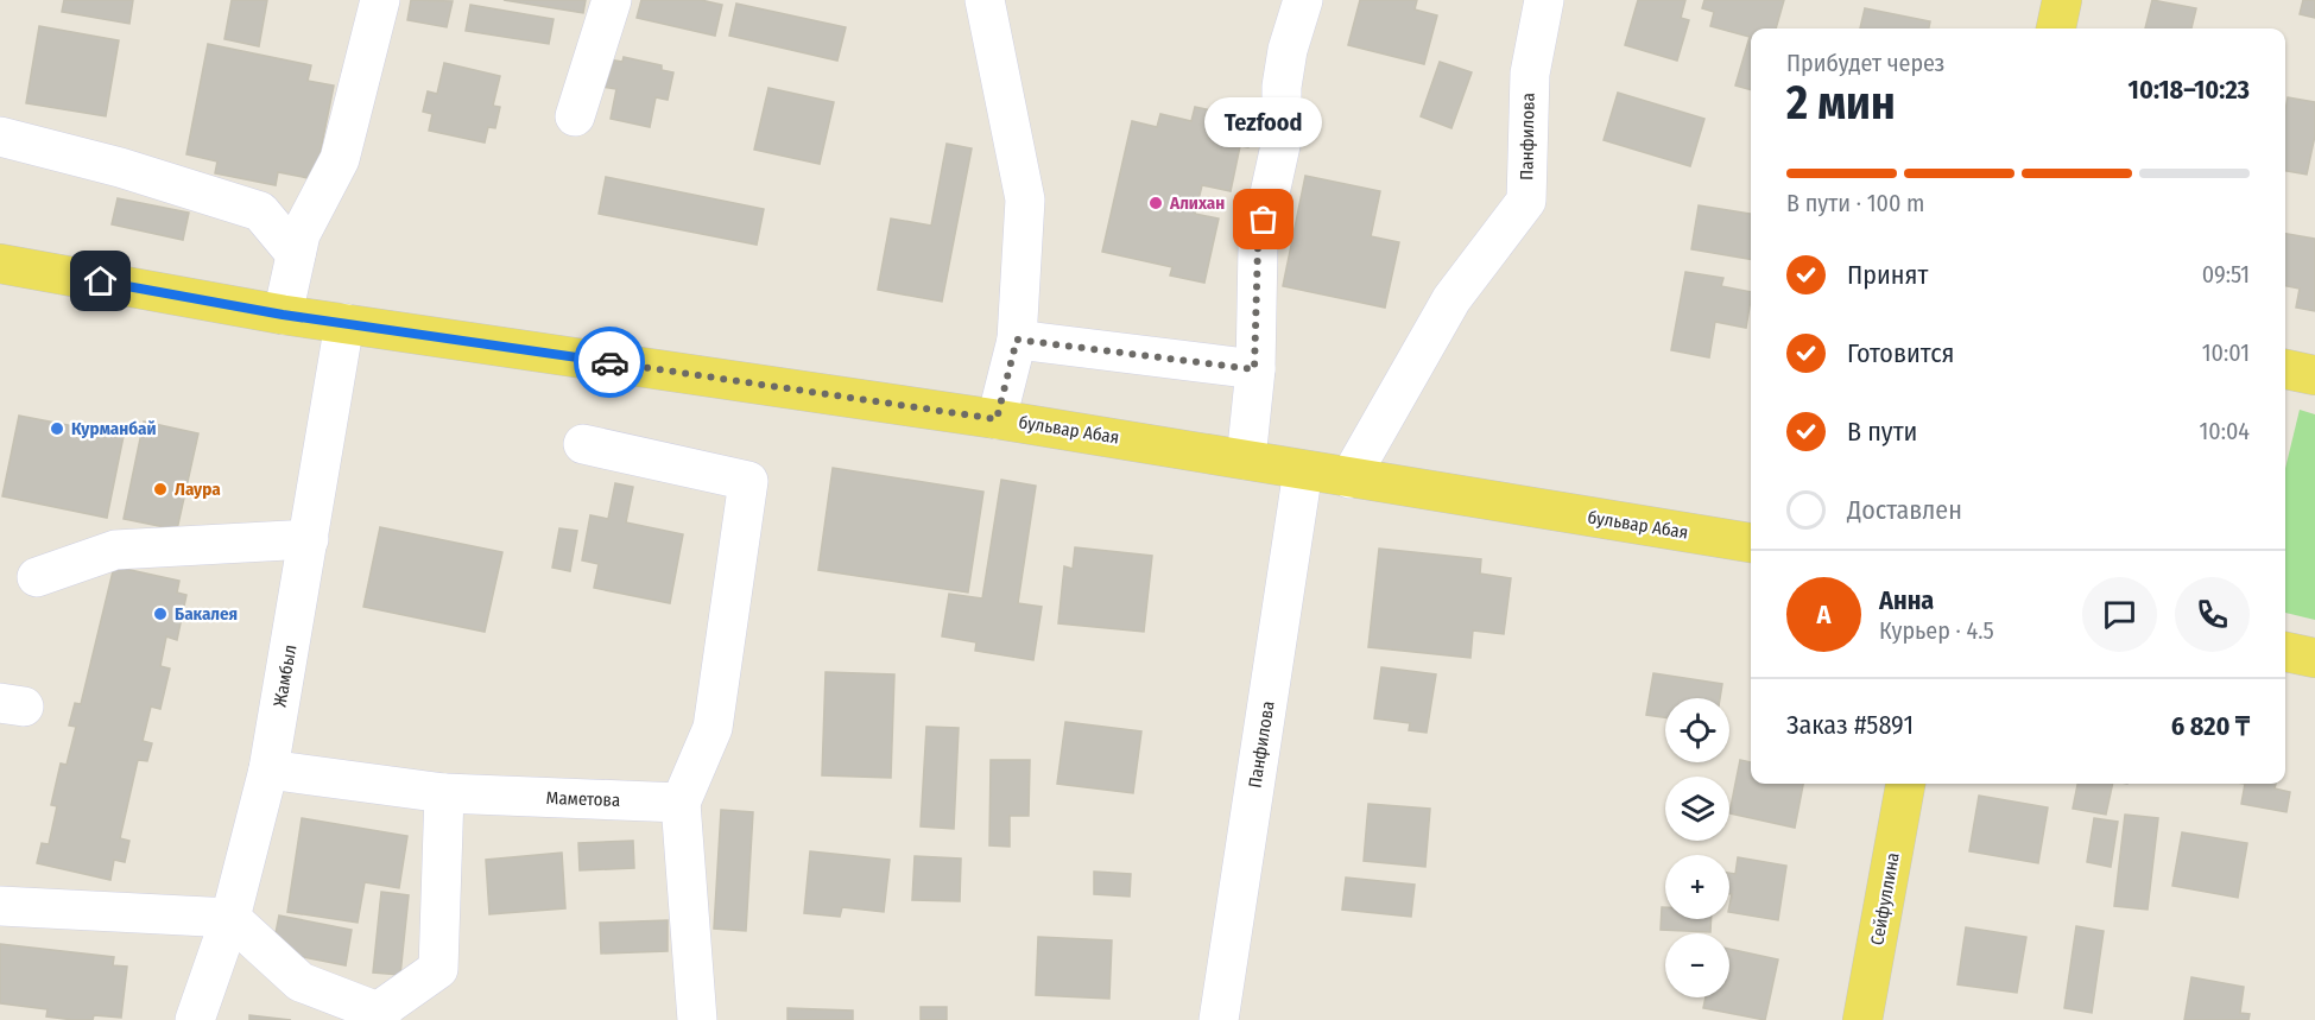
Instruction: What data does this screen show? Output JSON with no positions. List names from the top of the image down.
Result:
{
  "streets": {
    "main road": ["бульвар Абая", "Сейфуллина"],
    "street": ["Панфилова", "Жамбыл", "Маметова"]
  },
  "crossings": [
    ["Панфилова", "бульвар Абая"],
    ["бульвар Абая", "Жамбыл"],
    ["Жамбыл", "Маметова"]
  ],
  "places": [
    "Алихан",
    "Tezfood",
    "Курманбай",
    "Лаура",
    "Бакалея"
  ],
  "page": {
    "heading": ["2 мин", "Прибудет через", "10:18–10:23"],
    "panel": [
      "Анна",
      "Курьер · 4.5",
      "Заказ #5891",
      "6 820 ₸"
    ],
    "bubble": "Tezfood",
    "bar": "В пути · 100 m",
    "list": [
      ["Принят", "09:51"],
      ["Готовится", "10:01"],
      ["В пути", "10:04"],
      "Доставлен"
    ],
    "round": "А",
    "map_buttons": ["+", "−"]
  }
}
